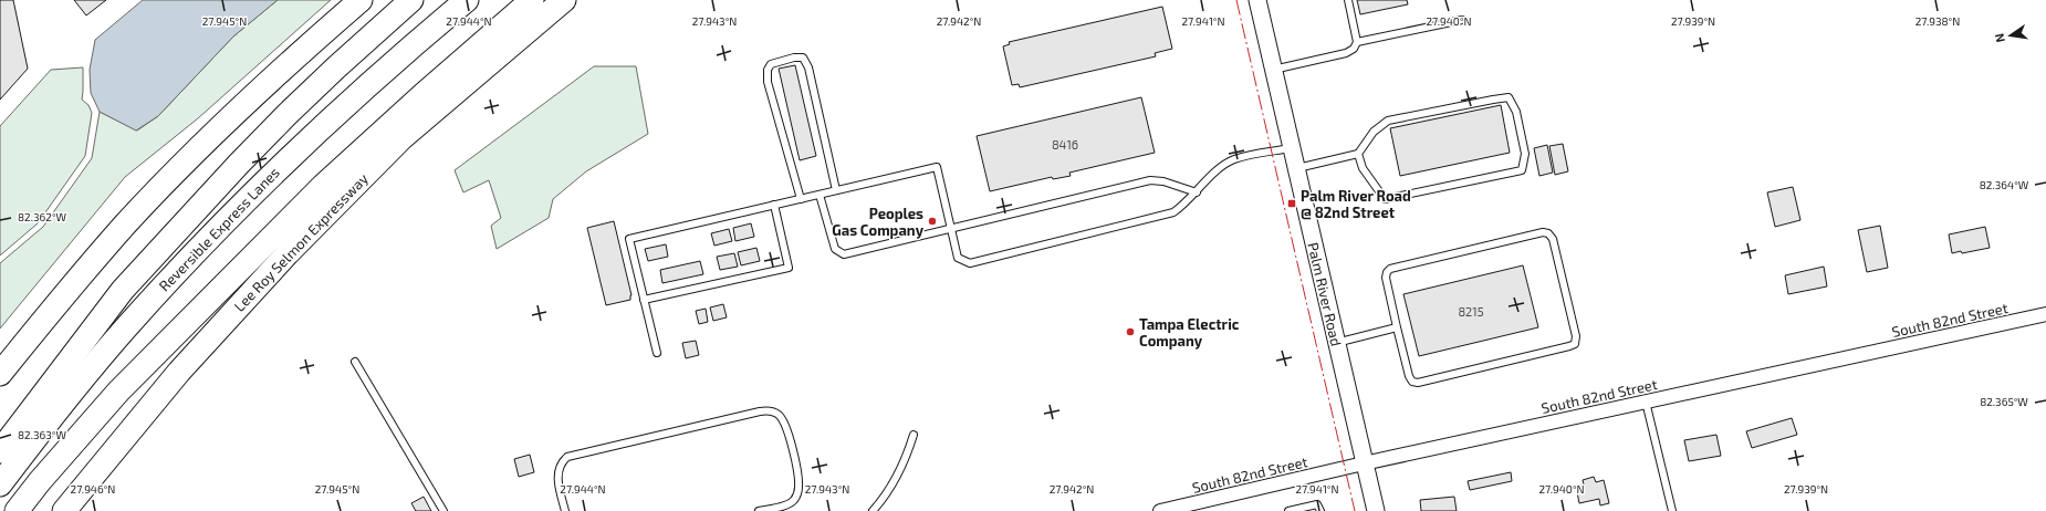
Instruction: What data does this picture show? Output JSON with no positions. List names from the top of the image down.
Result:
{
  "streets": {
    "highway": ["Reversible Express Lanes", "Lee Roy Selmon Expressway"],
    "street": ["Palm River Road", "South 82nd Street"]
  },
  "crossings": [
    ["Palm River Road", "South 82nd Street"]
  ],
  "places": {
    "transit": ["Palm River Road @ 82nd Street"],
    "other": ["Peoples Gas Company", "Tampa Electric Company"]
  },
  "house_numbers": ["8416", "8215"],
  "north": "left",
  "coordinates": [
    "27.945°N",
    "27.944°N",
    "27.943°N",
    "27.942°N",
    "27.941°N",
    "27.940°N",
    "27.939°N",
    "27.938°N",
    "82.364°W",
    "82.362°W",
    "82.365°W",
    "82.363°W",
    "27.946°N"
  ]
}
